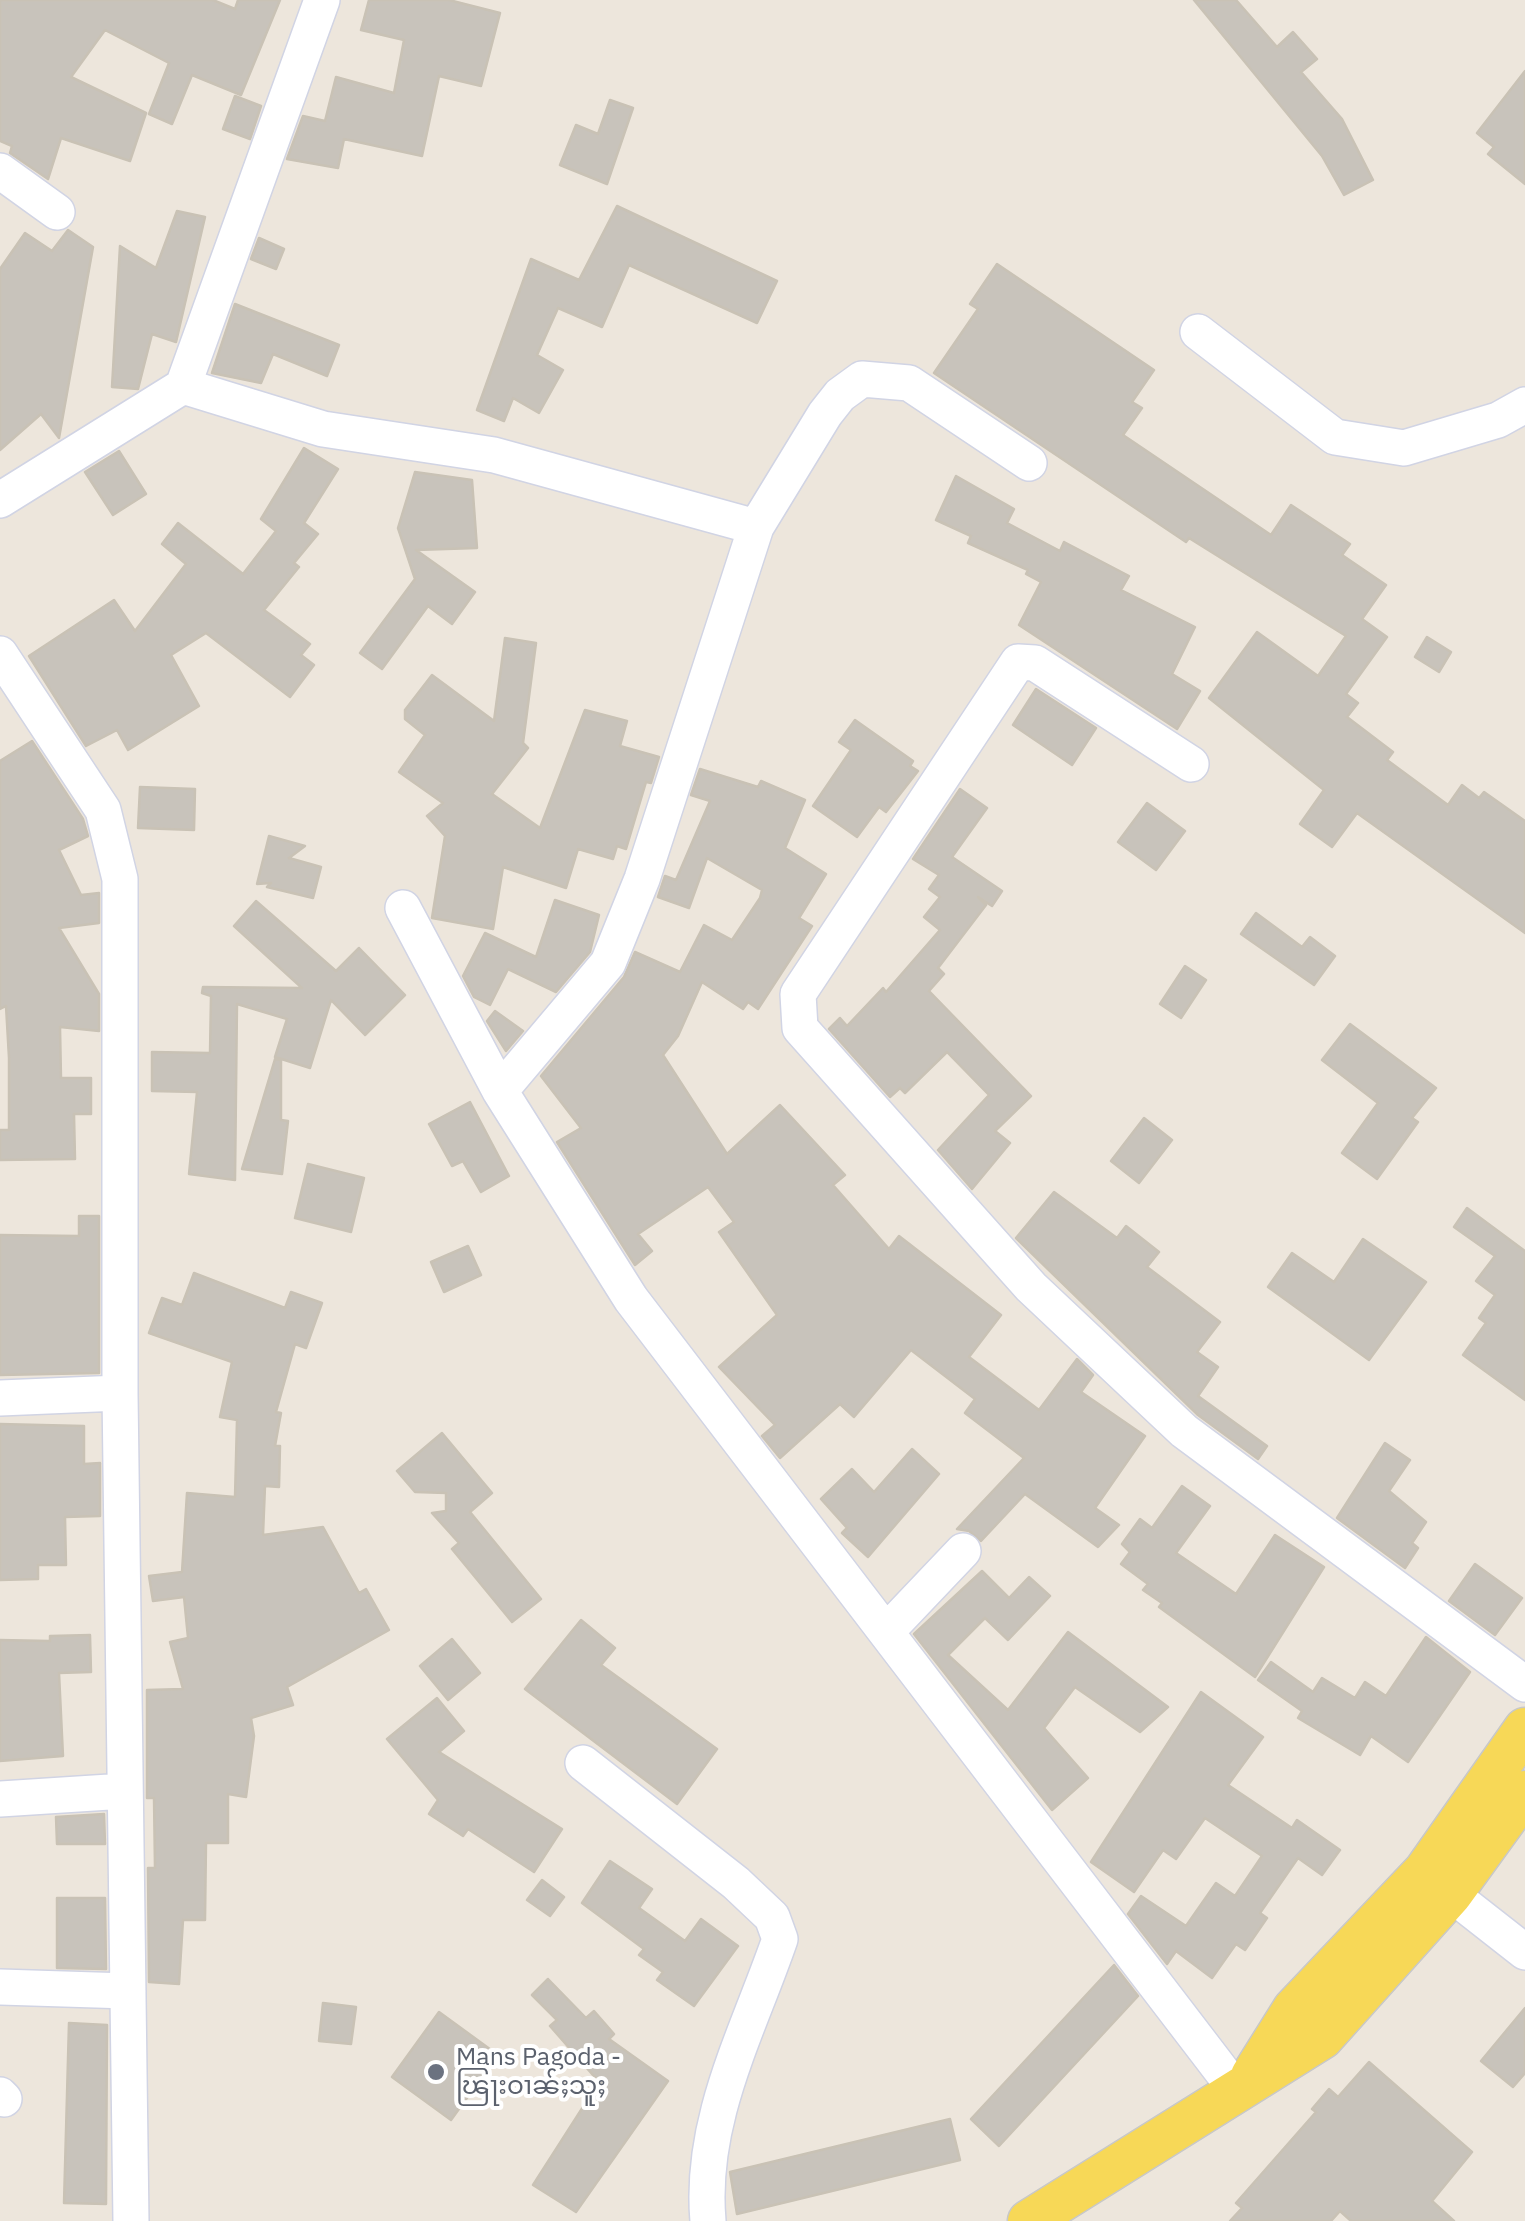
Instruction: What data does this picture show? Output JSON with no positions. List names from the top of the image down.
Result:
{
  "places": ["Mans Pagoda - ၽြႃးဝၢၼ်ႈသူႈ"]
}
